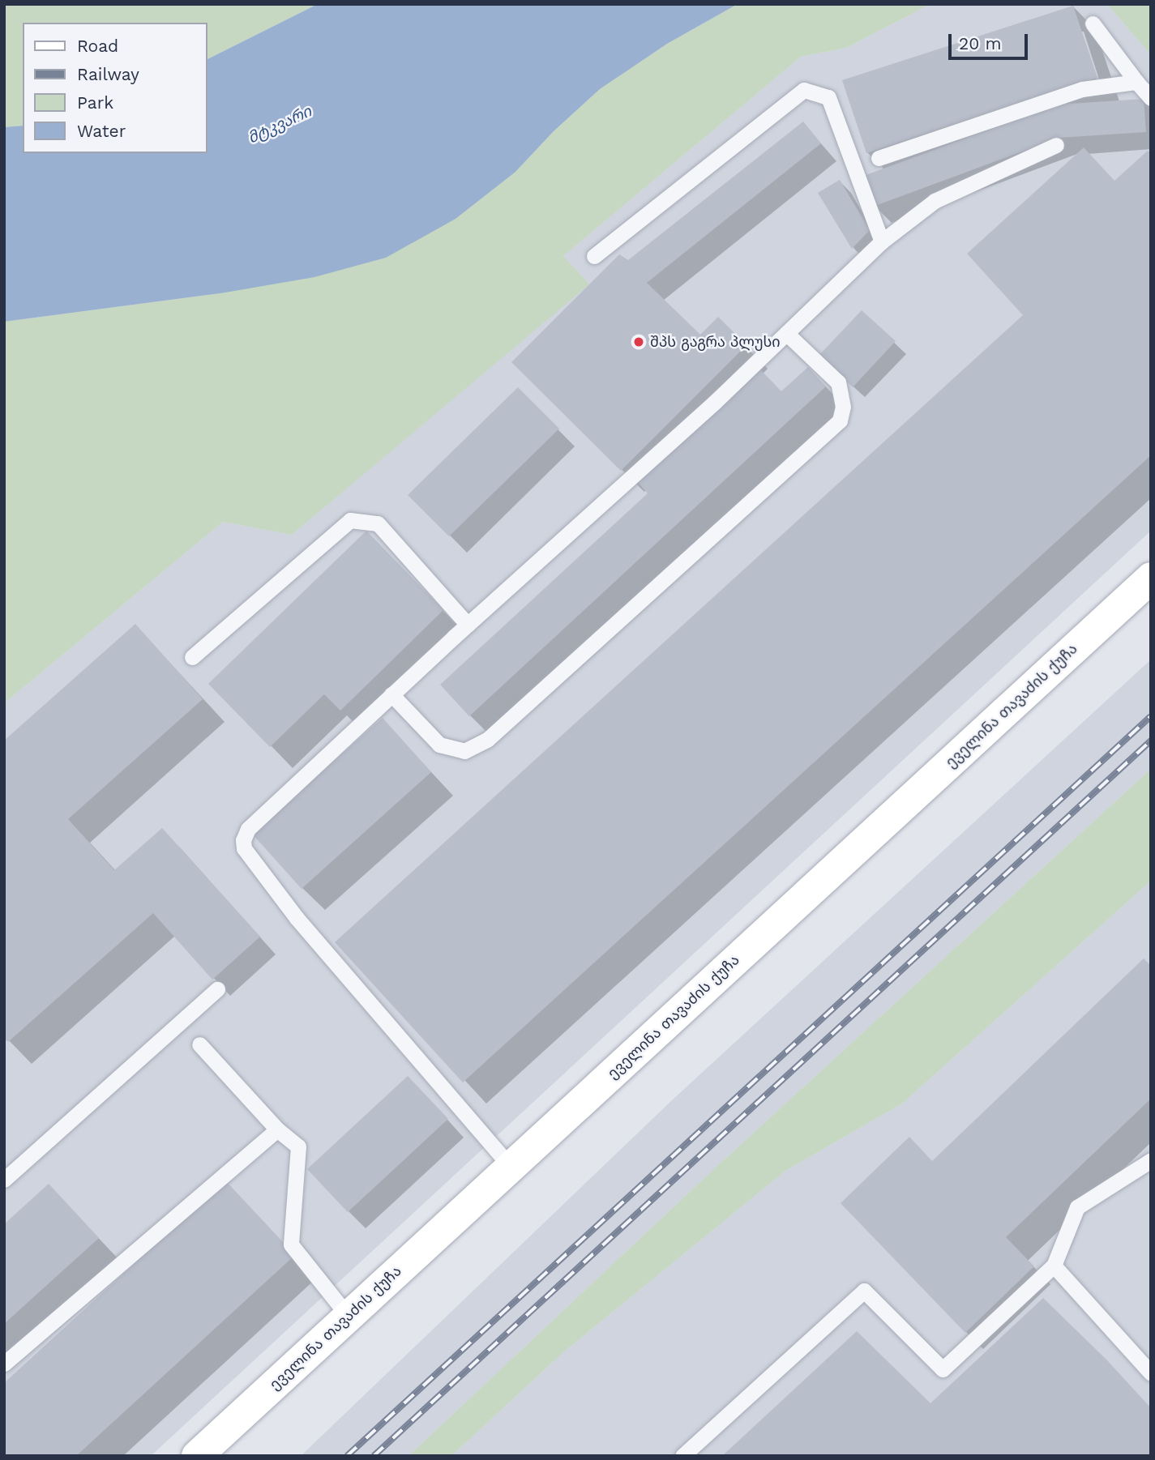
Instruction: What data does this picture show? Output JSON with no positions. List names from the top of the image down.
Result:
{
  "streets": {
    "main road": ["ეველინა თავაძის ქუჩა"]
  },
  "water": ["მტკვარი"],
  "places": ["შპს გაგრა პლუსი"],
  "legend": [
    "Road",
    "Railway",
    "Park",
    "Water"
  ],
  "scale_bar": "20 m"
}
